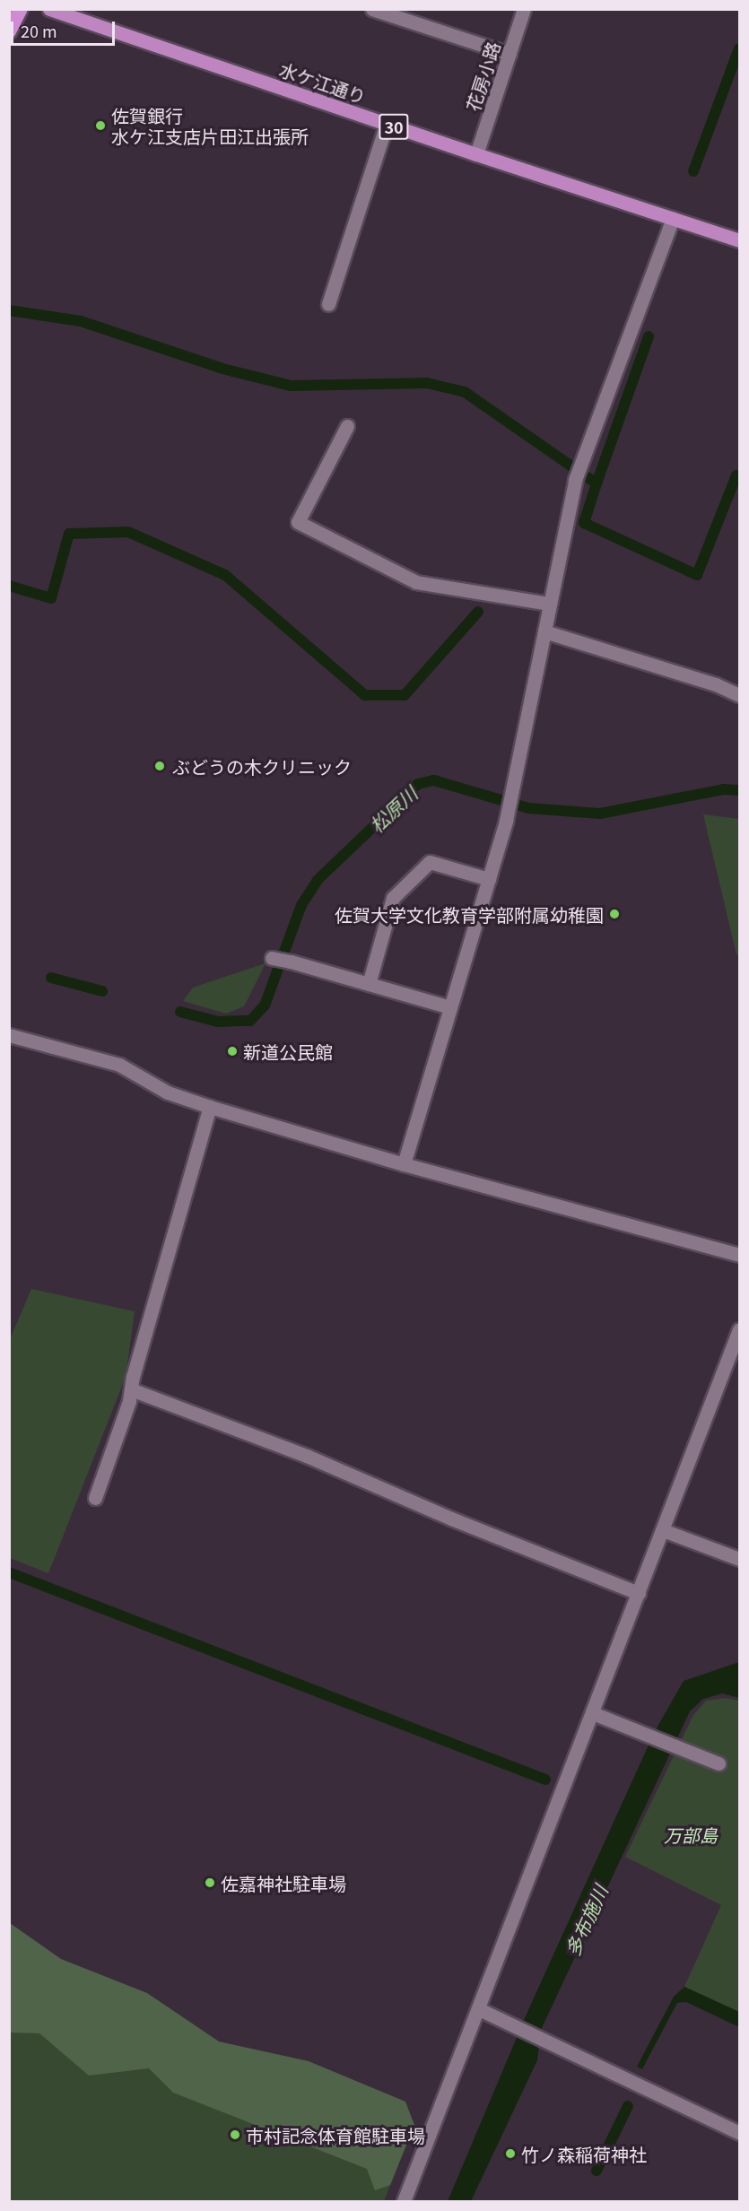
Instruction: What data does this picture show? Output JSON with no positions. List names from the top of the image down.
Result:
{
  "streets": {
    "main road": ["水ケ江通り", "30"],
    "street": ["花房小路"]
  },
  "crossings": [
    ["花房小路", "水ケ江通り"]
  ],
  "water": ["松原川", "多布施川"],
  "parks": ["万部島"],
  "places": [
    "佐賀銀行 水ケ江支店片田江出張所",
    "ぶどうの木クリニック",
    "佐賀大学文化教育学部附属幼稚園",
    "新道公民館",
    "佐嘉神社駐車場",
    "市村記念体育館駐車場",
    "竹ノ森稲荷神社"
  ],
  "scale_bar": "20 m"
}
